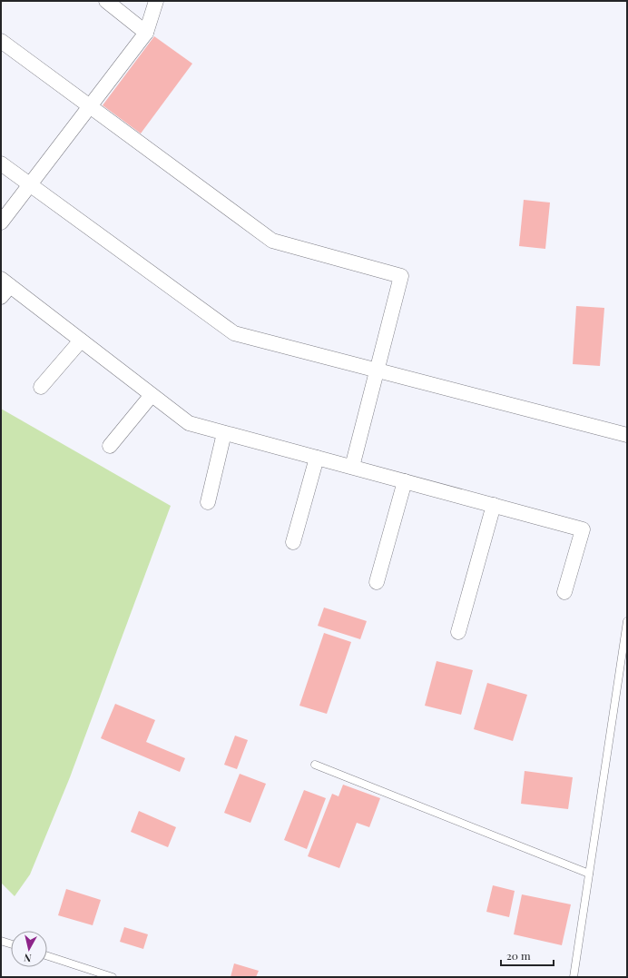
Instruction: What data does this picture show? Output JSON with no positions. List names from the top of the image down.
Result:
{
  "scale_bar": "20 m",
  "north": "bottom"
}
